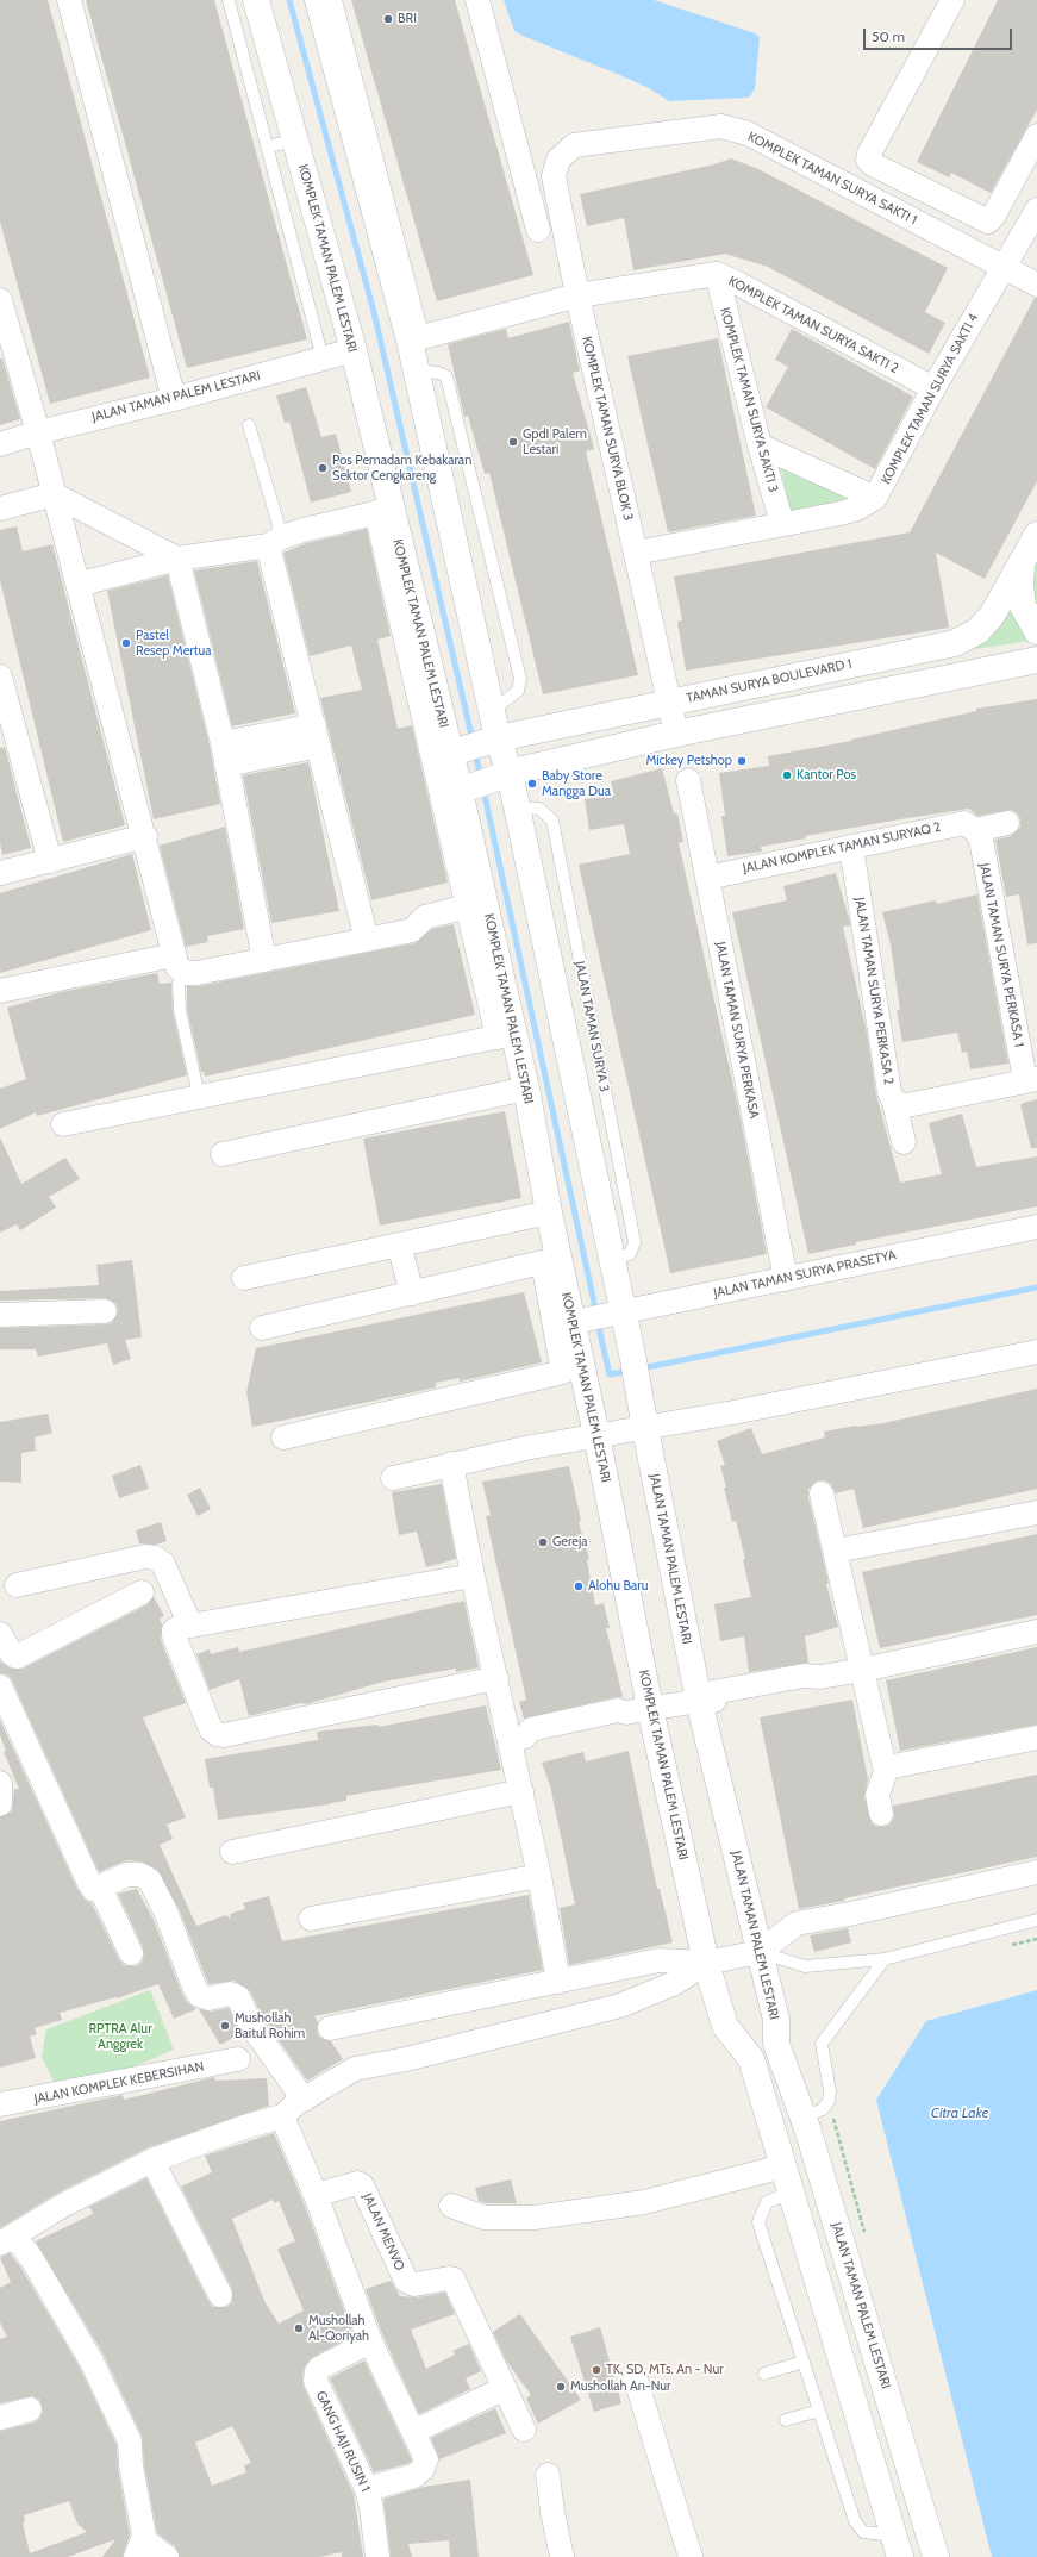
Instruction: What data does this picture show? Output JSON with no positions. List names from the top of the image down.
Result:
{
  "streets": {
    "street": [
      "KOMPLEK TAMAN SURYA SAKTI 1",
      "KOMPLEK TAMAN PALEM LESTARI",
      "KOMPLEK TAMAN SURYA SAKTI 2",
      "JALAN TAMAN PALEM LESTARI",
      "KOMPLEK TAMAN SURYA SAKTI 4",
      "KOMPLEK TAMAN SURYA SAKTI 3",
      "KOMPLEK TAMAN SURYA BLOK 3",
      "TAMAN SURYA BOULEVARD 1",
      "JALAN KOMPLEK TAMAN SURYAQ 2",
      "JALAN TAMAN SURYA PERKASA 1",
      "JALAN TAMAN SURYA PERKASA 2",
      "JALAN TAMAN SURYA PERKASA",
      "JALAN TAMAN SURYA PRASETYA",
      "JALAN KOMPLEK KEBERSIHAN",
      "JALAN MENVO",
      "GANG HAJI RUSIN 1"
    ]
  },
  "crossings": [
    ["KOMPLEK TAMAN SURYA SAKTI 1", "KOMPLEK TAMAN SURYA SAKTI 2"],
    ["KOMPLEK TAMAN SURYA SAKTI 1", "KOMPLEK TAMAN SURYA SAKTI 4"],
    ["KOMPLEK TAMAN SURYA SAKTI 1", "KOMPLEK TAMAN SURYA BLOK 3"],
    ["KOMPLEK TAMAN PALEM LESTARI", "JALAN TAMAN PALEM LESTARI"],
    ["KOMPLEK TAMAN PALEM LESTARI", "TAMAN SURYA BOULEVARD 1"],
    ["KOMPLEK TAMAN PALEM LESTARI", "JALAN TAMAN SURYA PRASETYA"],
    ["KOMPLEK TAMAN SURYA SAKTI 2", "KOMPLEK TAMAN SURYA SAKTI 4"],
    ["KOMPLEK TAMAN SURYA SAKTI 2", "KOMPLEK TAMAN SURYA SAKTI 3"],
    ["KOMPLEK TAMAN SURYA SAKTI 2", "KOMPLEK TAMAN SURYA BLOK 3"],
    ["JALAN TAMAN PALEM LESTARI", "JALAN TAMAN SURYA PRASETYA"],
    ["KOMPLEK TAMAN SURYA SAKTI 4", "KOMPLEK TAMAN SURYA SAKTI 3"],
    ["KOMPLEK TAMAN SURYA SAKTI 4", "KOMPLEK TAMAN SURYA BLOK 3"],
    ["KOMPLEK TAMAN SURYA BLOK 3", "TAMAN SURYA BOULEVARD 1"],
    ["JALAN KOMPLEK TAMAN SURYAQ 2", "JALAN TAMAN SURYA PERKASA 1"],
    ["JALAN KOMPLEK TAMAN SURYAQ 2", "JALAN TAMAN SURYA PERKASA 2"],
    ["JALAN KOMPLEK TAMAN SURYAQ 2", "JALAN TAMAN SURYA PERKASA"],
    ["JALAN TAMAN SURYA PERKASA 1", "JALAN TAMAN SURYA PERKASA 2"],
    ["JALAN TAMAN SURYA PERKASA", "JALAN TAMAN SURYA PRASETYA"]
  ],
  "water": ["Citra Lake"],
  "parks": ["RPTRA Alur Anggrek"],
  "places": [
    "BRI",
    "GpdI Palem Lestari",
    "Pos Pemadam Kebakaran Sektor Cengkareng",
    "Pastel Resep Mertua",
    "Mickey Petshop",
    "Kantor Pos",
    "Baby Store Mangga Dua",
    "Gereja",
    "Alohu Baru",
    "Mushollah Baitul Rohim",
    "Mushollah Al-Qoriyah",
    "TK, SD, MTs. An - Nur",
    "Mushollah An-Nur"
  ],
  "scale_bar": "50 m"
}
